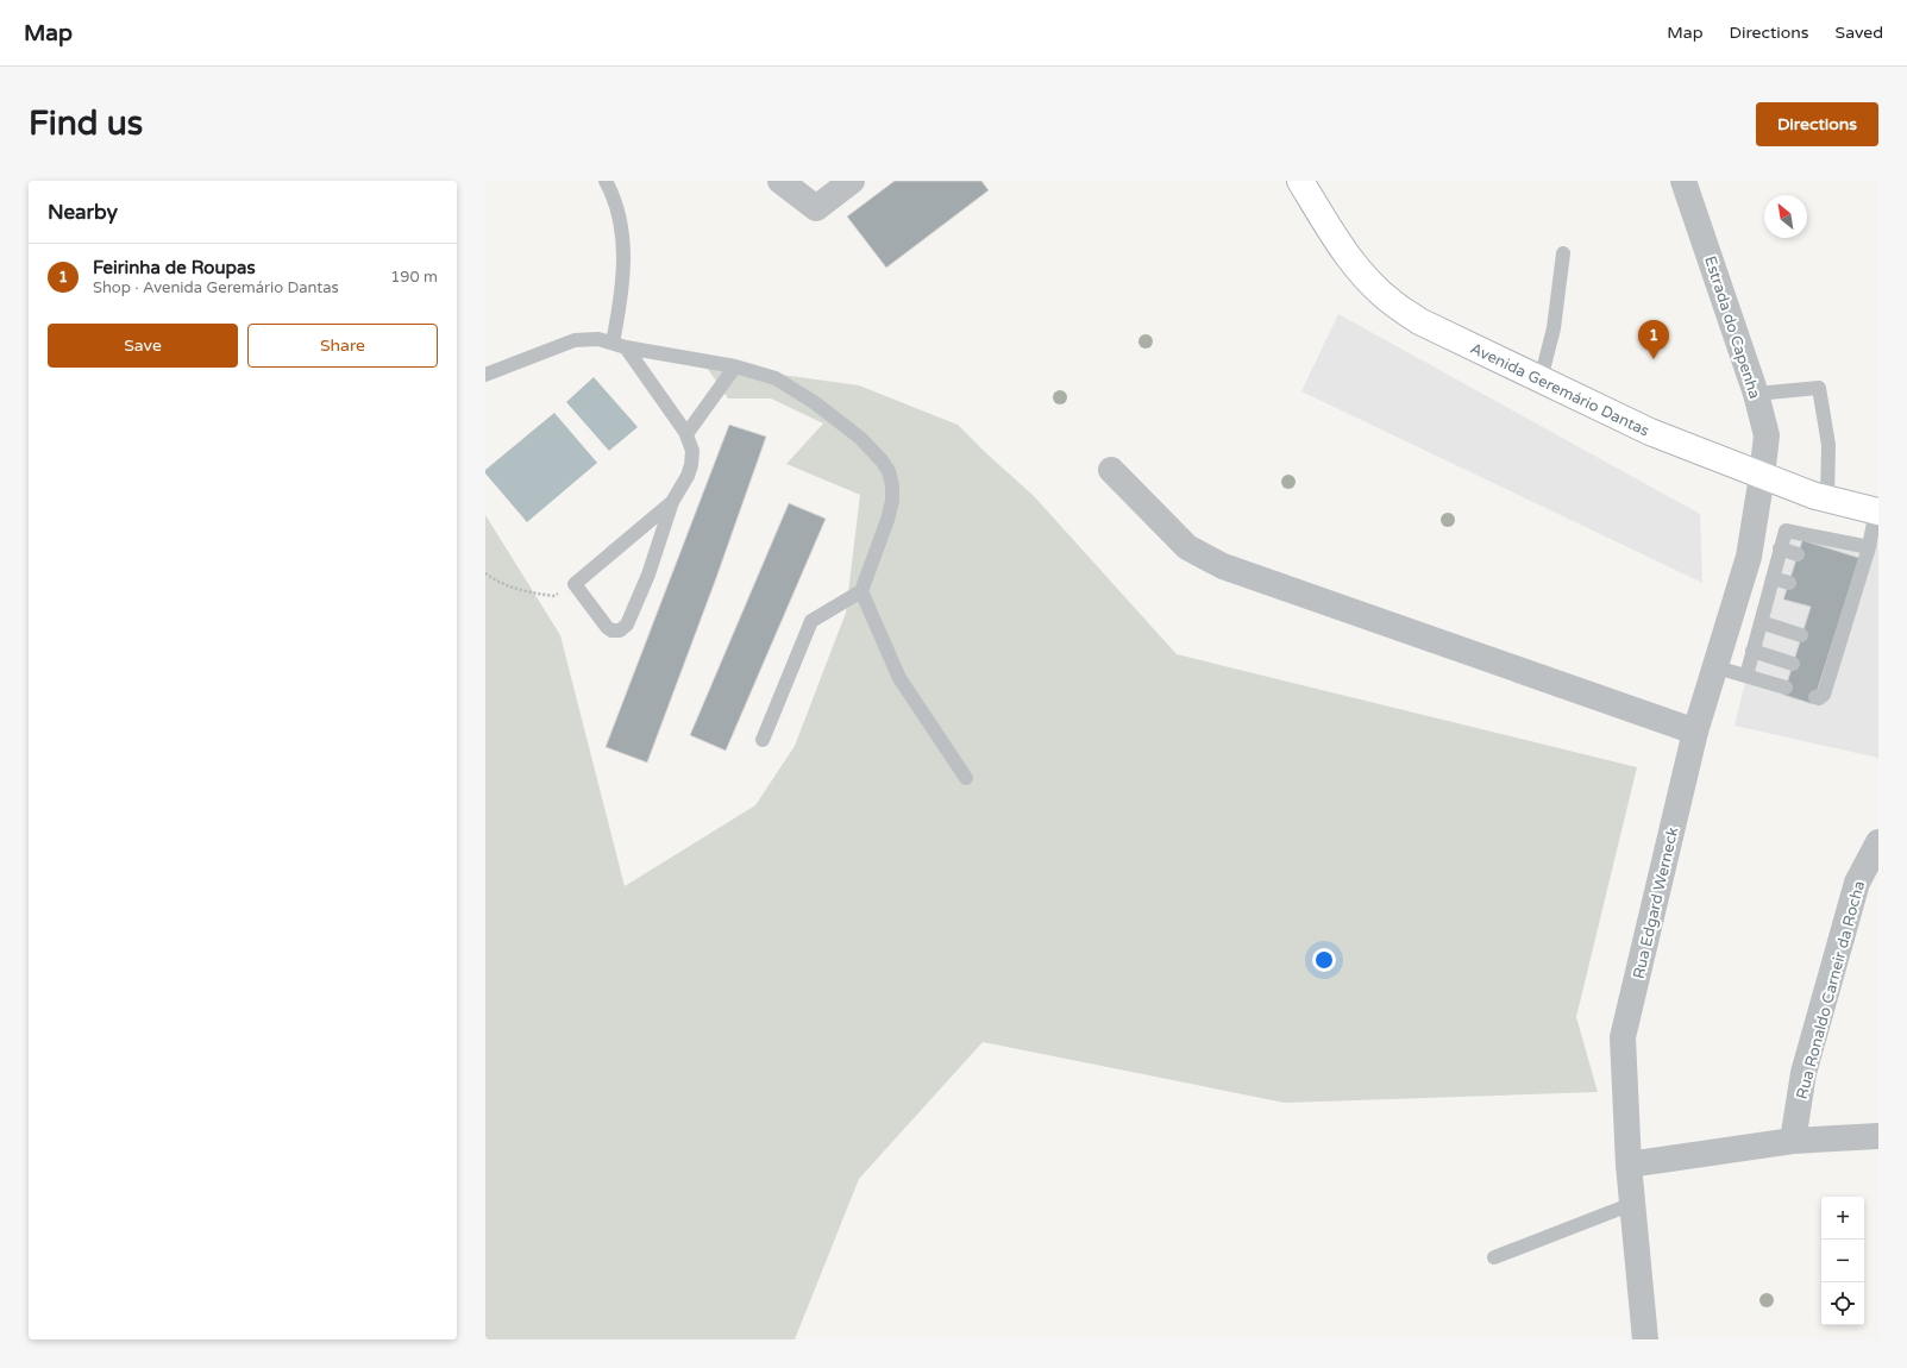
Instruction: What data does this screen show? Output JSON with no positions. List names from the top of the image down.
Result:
{
  "streets": {
    "main road": ["Avenida Geremário Dantas"],
    "street": ["Estrada do Capenha", "Rua Edgard Werneck", "Rua Ronaldo Carneir da Rocha"]
  },
  "crossings": [
    ["Estrada do Capenha", "Avenida Geremário Dantas"],
    ["Estrada do Capenha", "Rua Edgard Werneck"],
    ["Avenida Geremário Dantas", "Rua Edgard Werneck"]
  ],
  "north": "top left",
  "page": {
    "header": "Map",
    "nav": ["Map", "Directions", "Saved"],
    "buttons": [
      "Directions",
      ["Save", "Share"]
    ],
    "title": "Find us",
    "heading": "Nearby",
    "list": [
      {
        "mark": "1",
        "name": "Feirinha de Roupas",
        "note": "Shop · Avenida Geremário Dantas",
        "value": "190 m"
      }
    ],
    "pins": "1",
    "map_buttons": ["+", "−"]
  }
}
